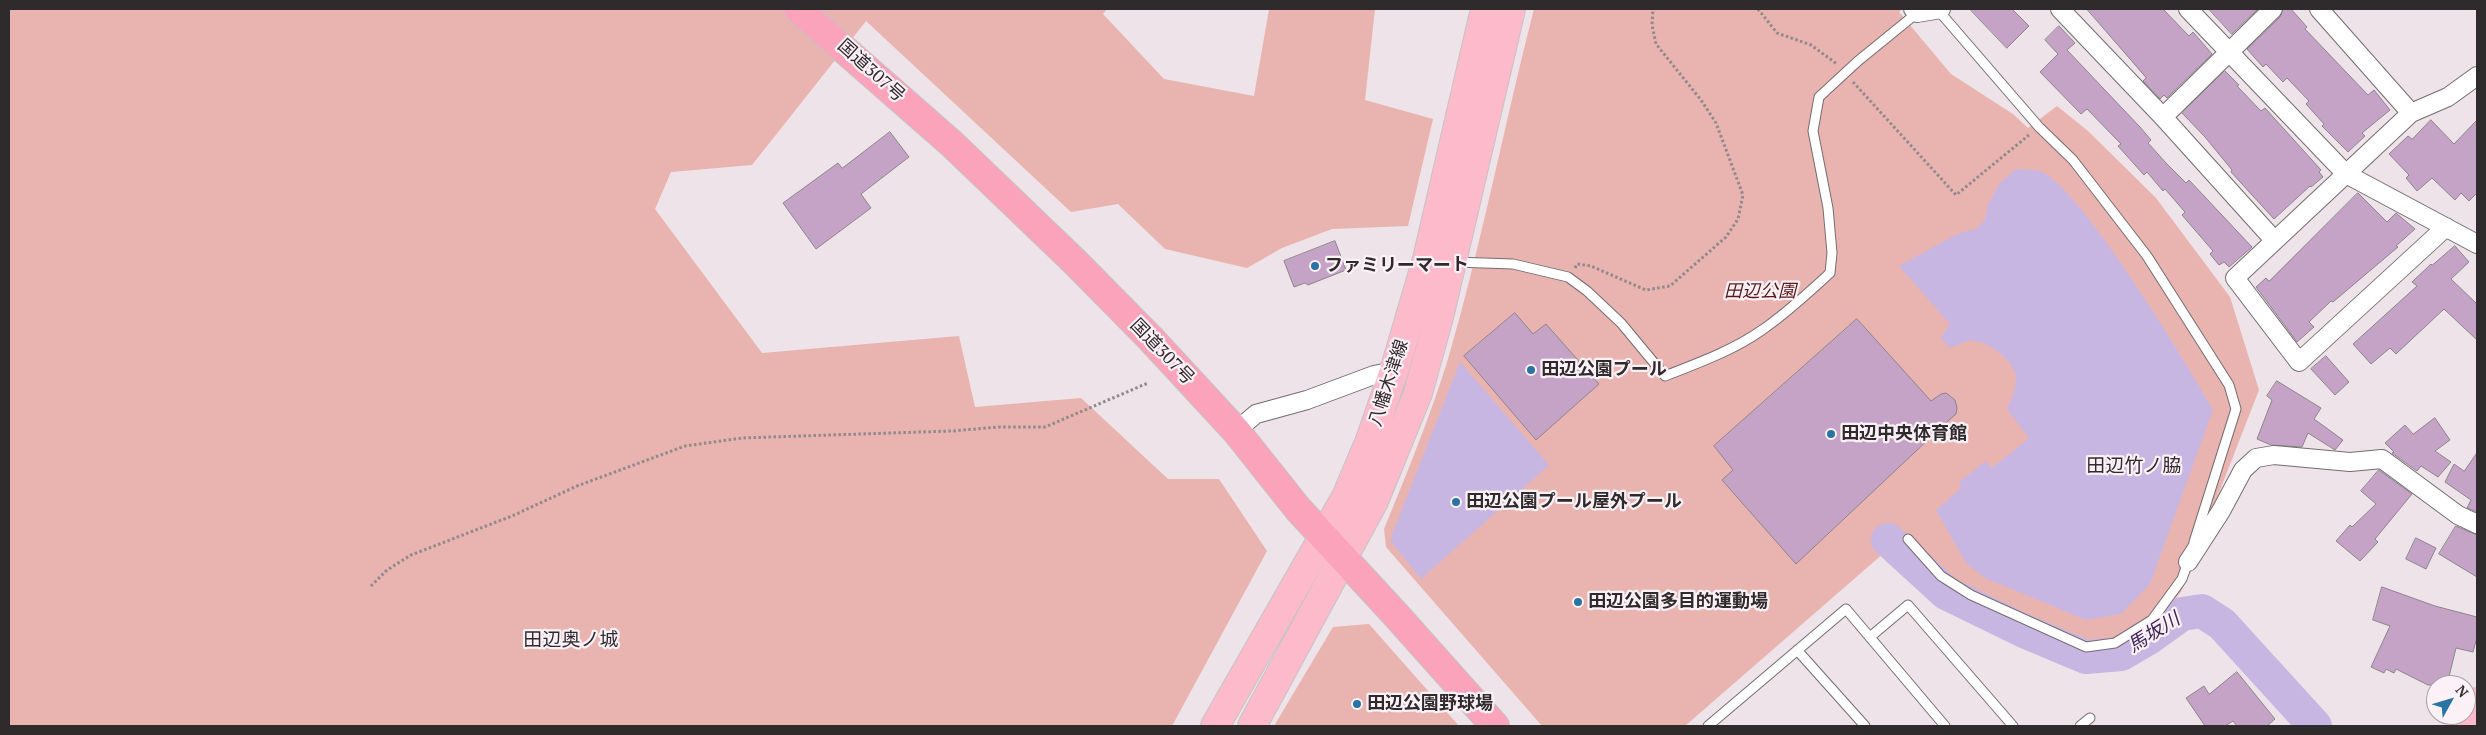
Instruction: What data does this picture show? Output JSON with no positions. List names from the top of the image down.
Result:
{
  "streets": {
    "highway": ["国道307号"],
    "main road": ["八幡木津線"]
  },
  "crossings": [
    ["国道307号", "八幡木津線"]
  ],
  "districts": ["田辺竹ノ脇", "田辺奥ノ城"],
  "water": ["馬坂川"],
  "parks": ["田辺公園"],
  "places": [
    "ファミリーマート",
    "田辺公園プール",
    "田辺中央体育館",
    "田辺公園プール屋外プール",
    "田辺公園多目的運動場",
    "田辺公園野球場"
  ],
  "north": "top right"
}
